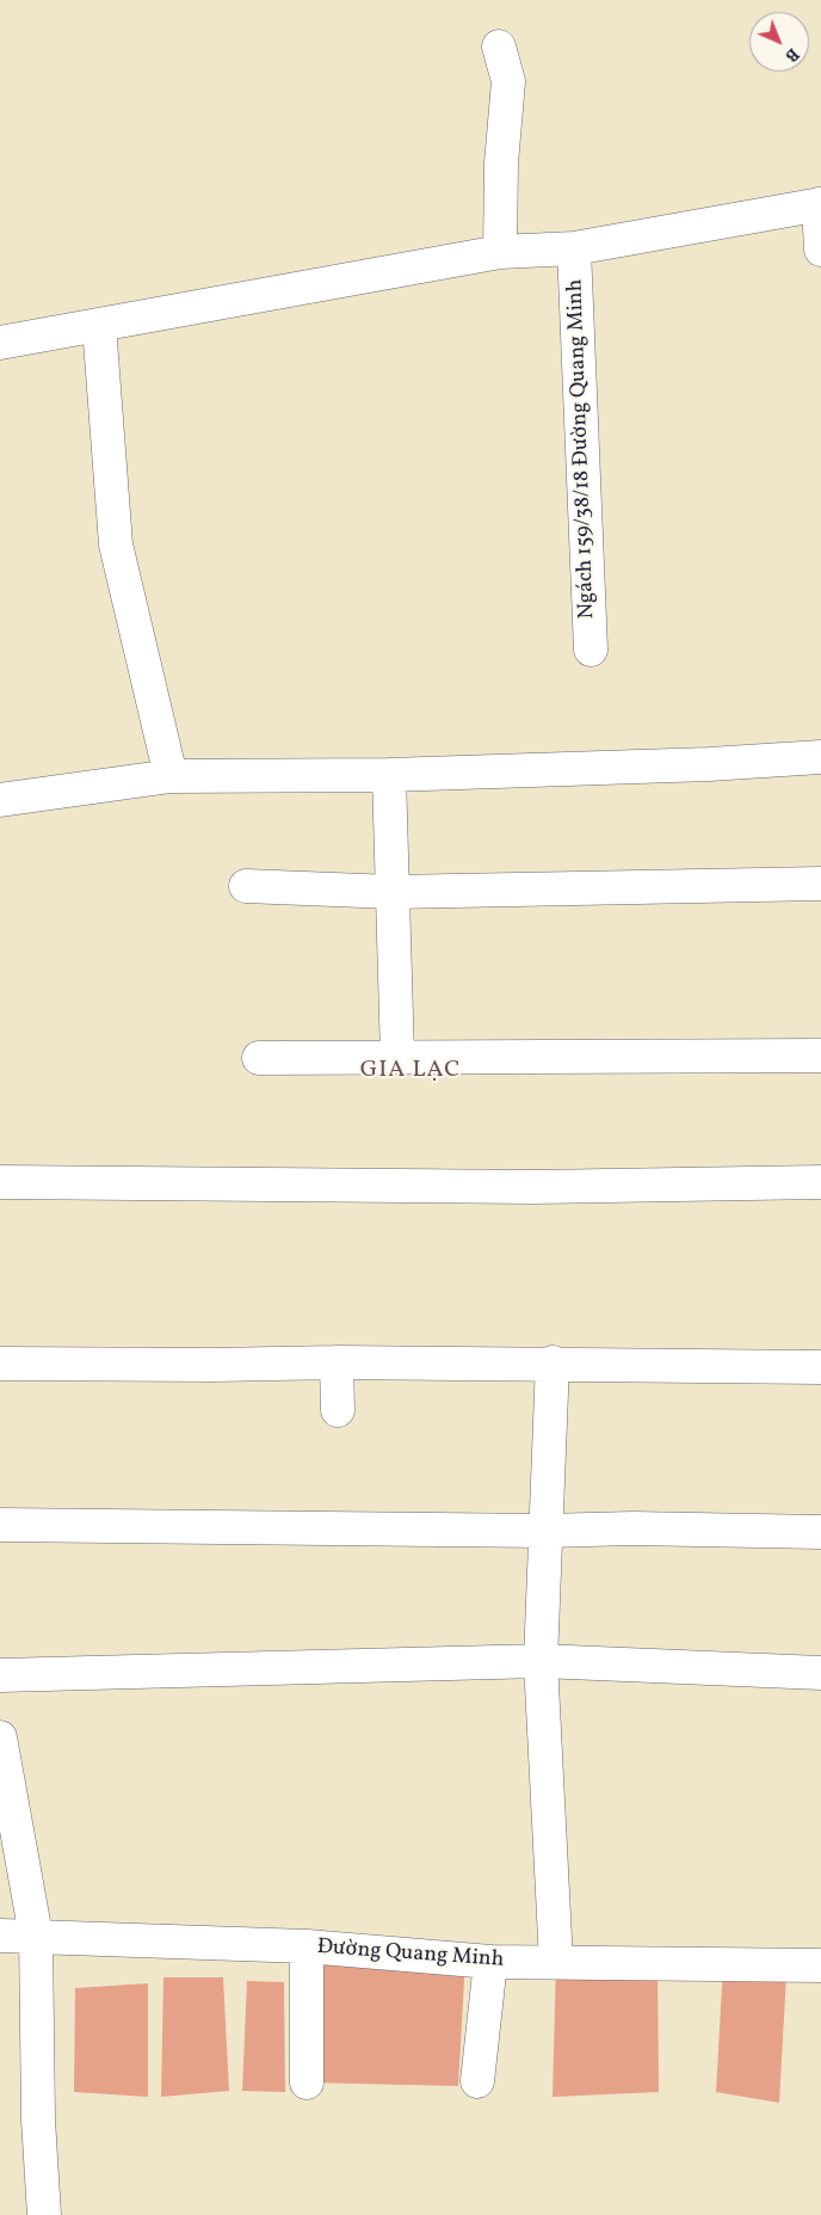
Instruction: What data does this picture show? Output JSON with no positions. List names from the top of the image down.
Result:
{
  "streets": {
    "street": ["Ngách 159/38/18 Đường Quang Minh", "Đường Quang Minh"]
  },
  "districts": ["GIA LẠC"],
  "north": "bottom right"
}
